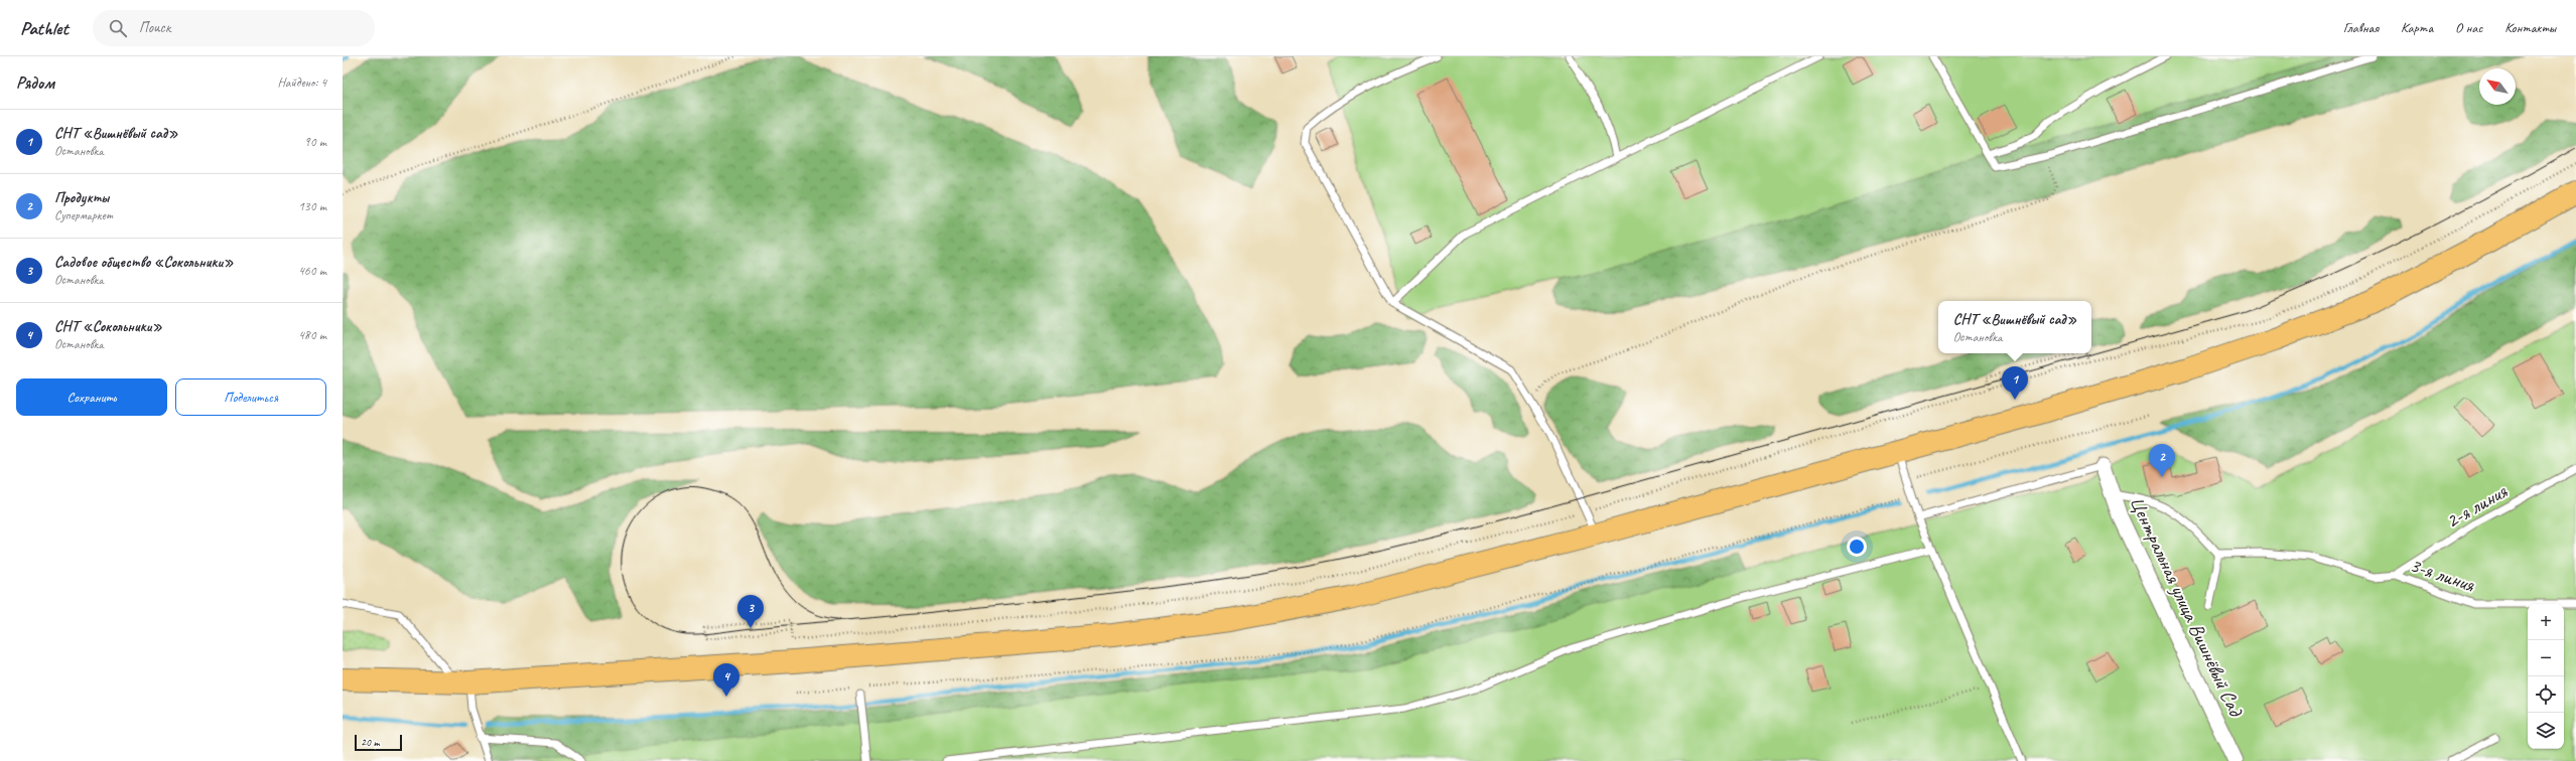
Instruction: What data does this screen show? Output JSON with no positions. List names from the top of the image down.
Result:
{
  "streets": {
    "street": ["Центральная улица Вишнёвый Сад"],
    "lane": ["2-я линия", "3-я линия"]
  },
  "crossings": [
    ["2-я линия", "3-я линия"]
  ],
  "scale_bar": "20 m",
  "north": "top left",
  "page": {
    "header": "Pathlet",
    "search": "Поиск",
    "nav": [
      "Главная",
      "Карта",
      "О нас",
      "Контакты"
    ],
    "heading": ["Рядом", "Найдено: 4"],
    "list": [
      {
        "mark": "1",
        "name": "СНТ «Вишнёвый сад»",
        "note": "Остановка",
        "value": "90 m"
      },
      {
        "mark": "2",
        "name": "Продукты",
        "note": "Супермаркет",
        "value": "130 m"
      },
      {
        "mark": "3",
        "name": "Садовое общество «Сокольники»",
        "note": "Остановка",
        "value": "460 m"
      },
      {
        "mark": "4",
        "name": "СНТ «Сокольники»",
        "note": "Остановка",
        "value": "480 m"
      }
    ],
    "popup": ["СНТ «Вишнёвый сад»", "Остановка"],
    "buttons": ["Сохранить", "Поделиться"],
    "pins": [
      "1",
      "2",
      "3",
      "4"
    ],
    "map_buttons": ["+", "−"],
    "scale": "20 m"
  }
}
